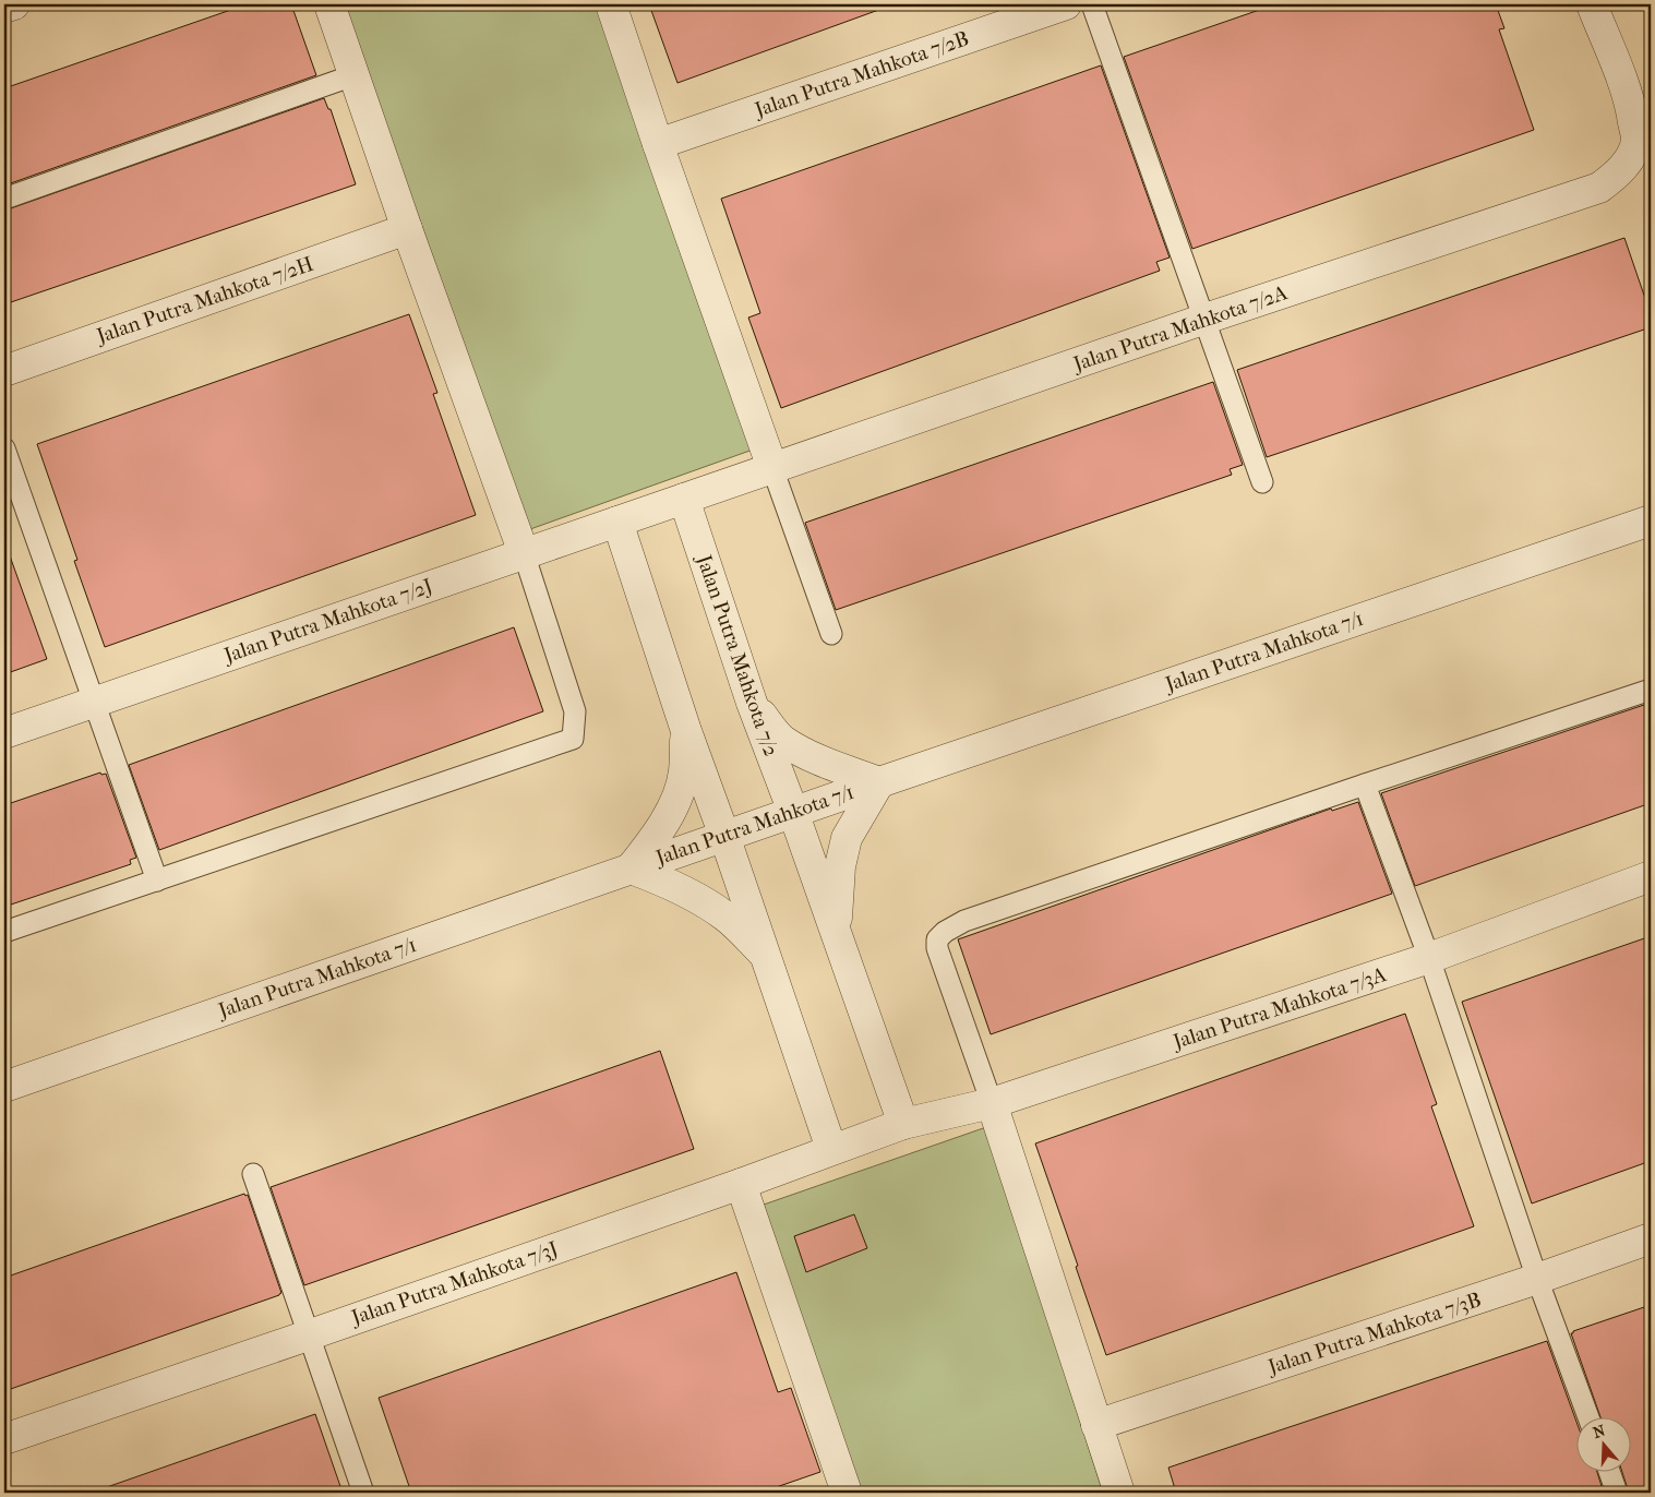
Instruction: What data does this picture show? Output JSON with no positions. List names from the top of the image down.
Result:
{
  "streets": {
    "street": [
      "Jalan Putra Mahkota 7/2B",
      "Jalan Putra Mahkota 7/2H",
      "Jalan Putra Mahkota 7/2A",
      "Jalan Putra Mahkota 7/2J",
      "Jalan Putra Mahkota 7/1",
      "Jalan Putra Mahkota 7/2",
      "Jalan Putra Mahkota 7/3A",
      "Jalan Putra Mahkota 7/3J",
      "Jalan Putra Mahkota 7/3B"
    ]
  },
  "crossings": [
    ["Jalan Putra Mahkota 7/2A", "Jalan Putra Mahkota 7/2J"],
    ["Jalan Putra Mahkota 7/2A", "Jalan Putra Mahkota 7/2"],
    ["Jalan Putra Mahkota 7/1", "Jalan Putra Mahkota 7/2"],
    ["Jalan Putra Mahkota 7/2", "Jalan Putra Mahkota 7/3A"],
    ["Jalan Putra Mahkota 7/2", "Jalan Putra Mahkota 7/3J"],
    ["Jalan Putra Mahkota 7/3A", "Jalan Putra Mahkota 7/3J"]
  ],
  "north": "top"
}
